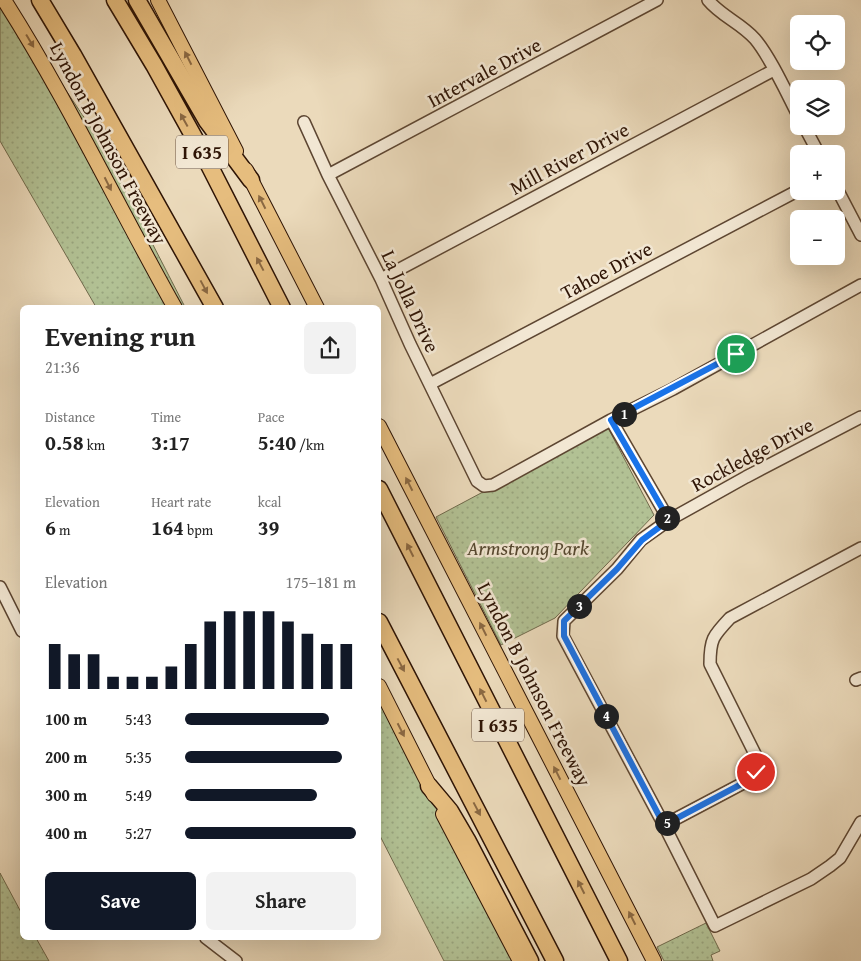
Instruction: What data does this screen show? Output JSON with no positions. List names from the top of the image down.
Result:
{
  "streets": {
    "highway": ["Lyndon B Johnson Freeway", "I 635"],
    "street": [
      "Intervale Drive",
      "Mill River Drive",
      "Tahoe Drive",
      "La Jolla Drive",
      "Rockledge Drive"
    ]
  },
  "crossings": [
    ["Intervale Drive", "La Jolla Drive"],
    ["Mill River Drive", "La Jolla Drive"],
    ["Tahoe Drive", "La Jolla Drive"]
  ],
  "parks": ["Armstrong Park"],
  "page": {
    "map_buttons": ["+", "−"],
    "heading": ["Evening run", "21:36"],
    "stats": [
      ["Distance", "0.58 km"],
      ["Time", "3:17"],
      ["Pace", "5:40 /km"],
      ["Elevation", "6 m"],
      ["Heart rate", "164 bpm"],
      ["kcal", "39"]
    ],
    "pins": [
      "1",
      "2",
      "3",
      "4",
      "5"
    ],
    "chart": ["Elevation", "175–181 m"],
    "list": [
      {
        "name": "100 m",
        "note": "5:43"
      },
      {
        "name": "200 m",
        "note": "5:35"
      },
      {
        "name": "300 m",
        "note": "5:49"
      },
      {
        "name": "400 m",
        "note": "5:27"
      }
    ],
    "buttons": ["Save", "Share"]
  }
}
